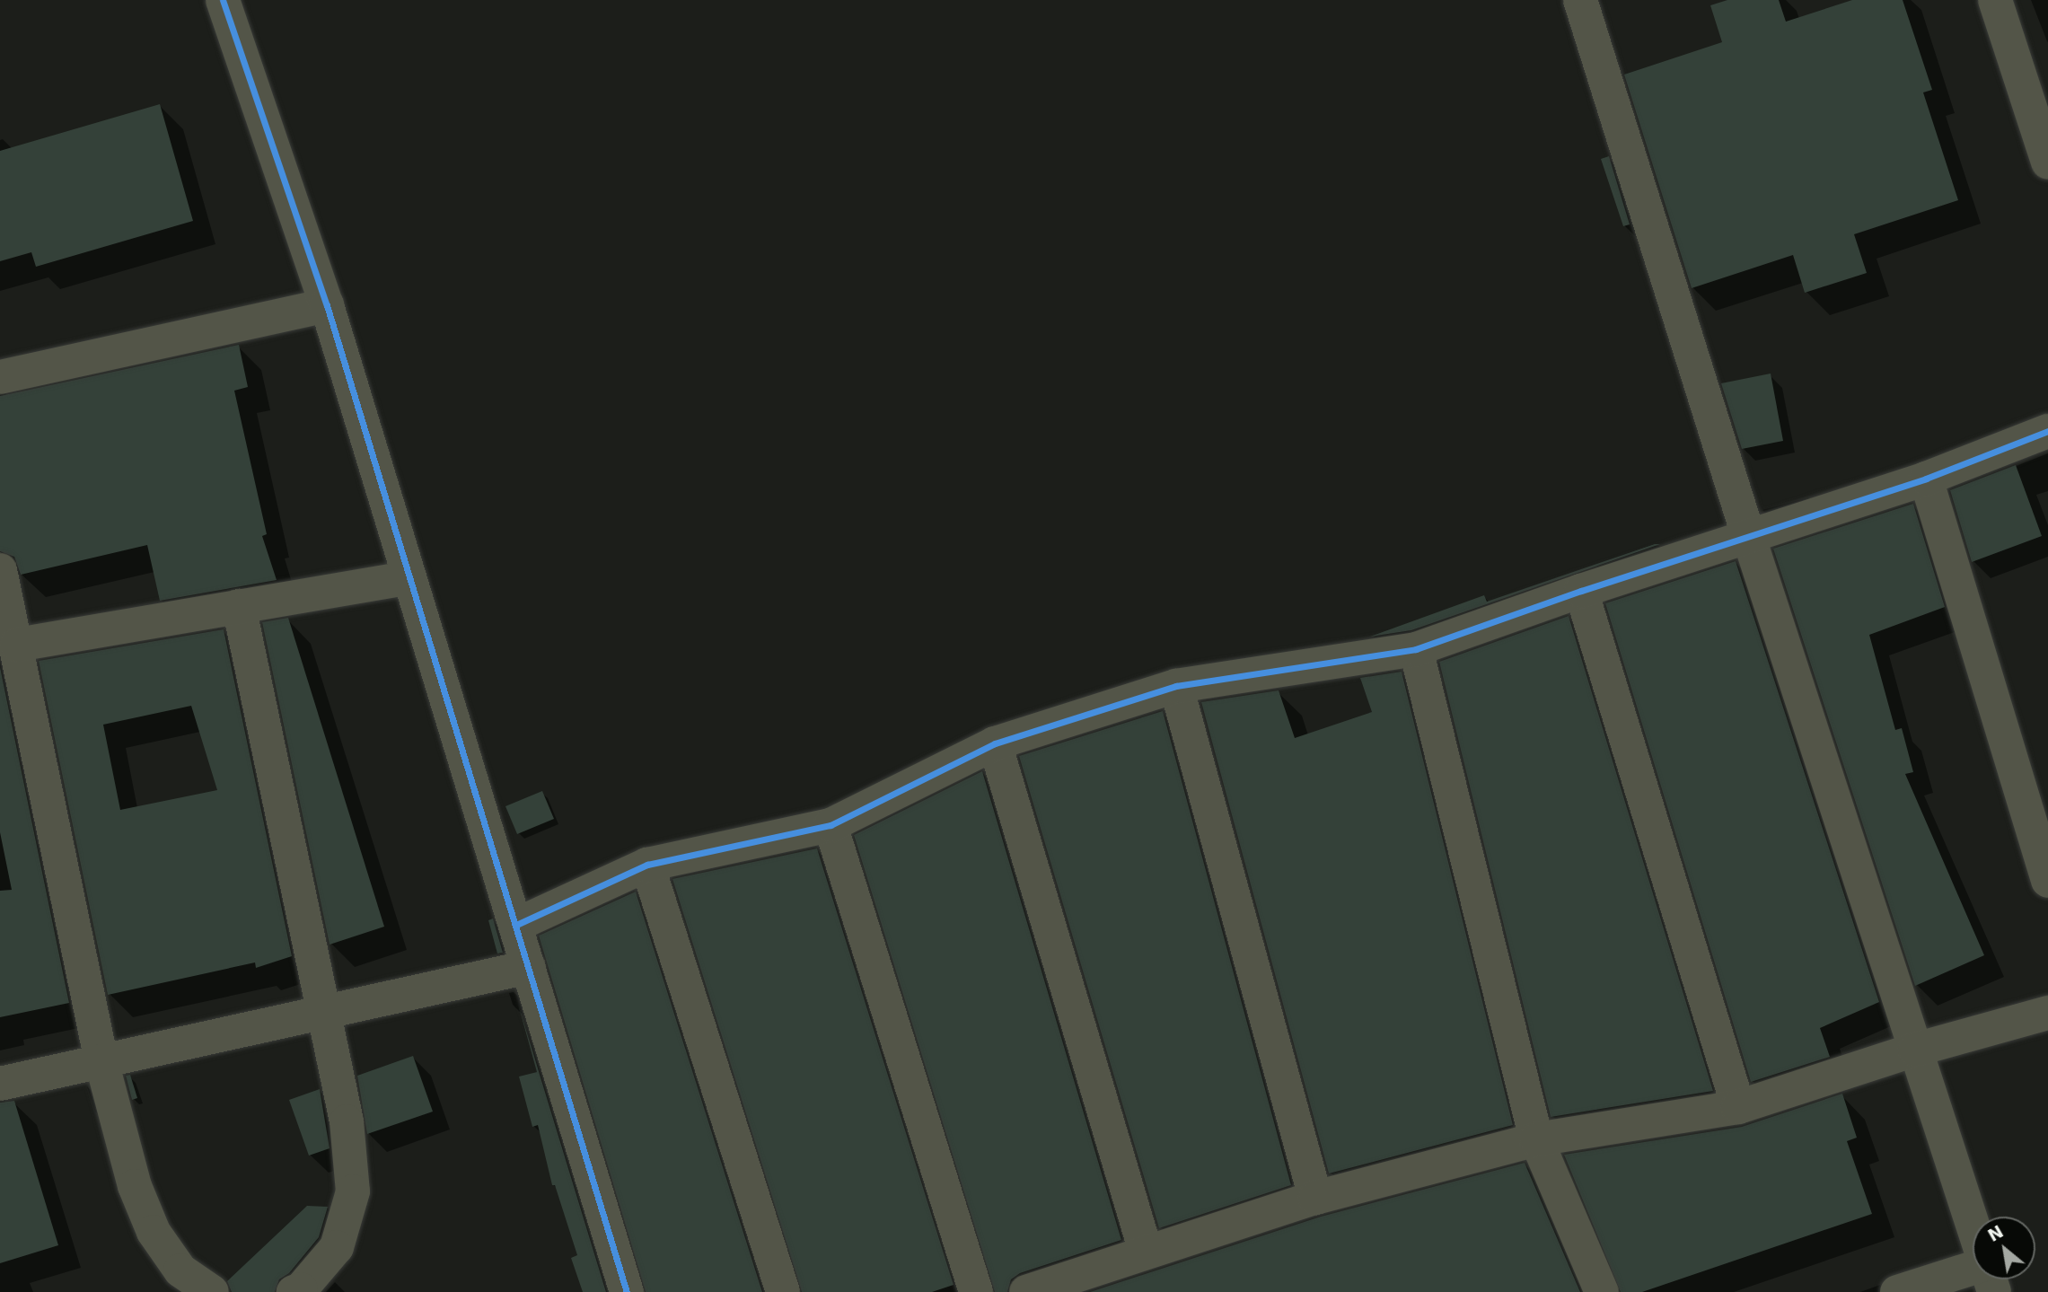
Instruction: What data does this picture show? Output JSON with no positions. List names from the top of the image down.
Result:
{
  "north": "top left"
}
